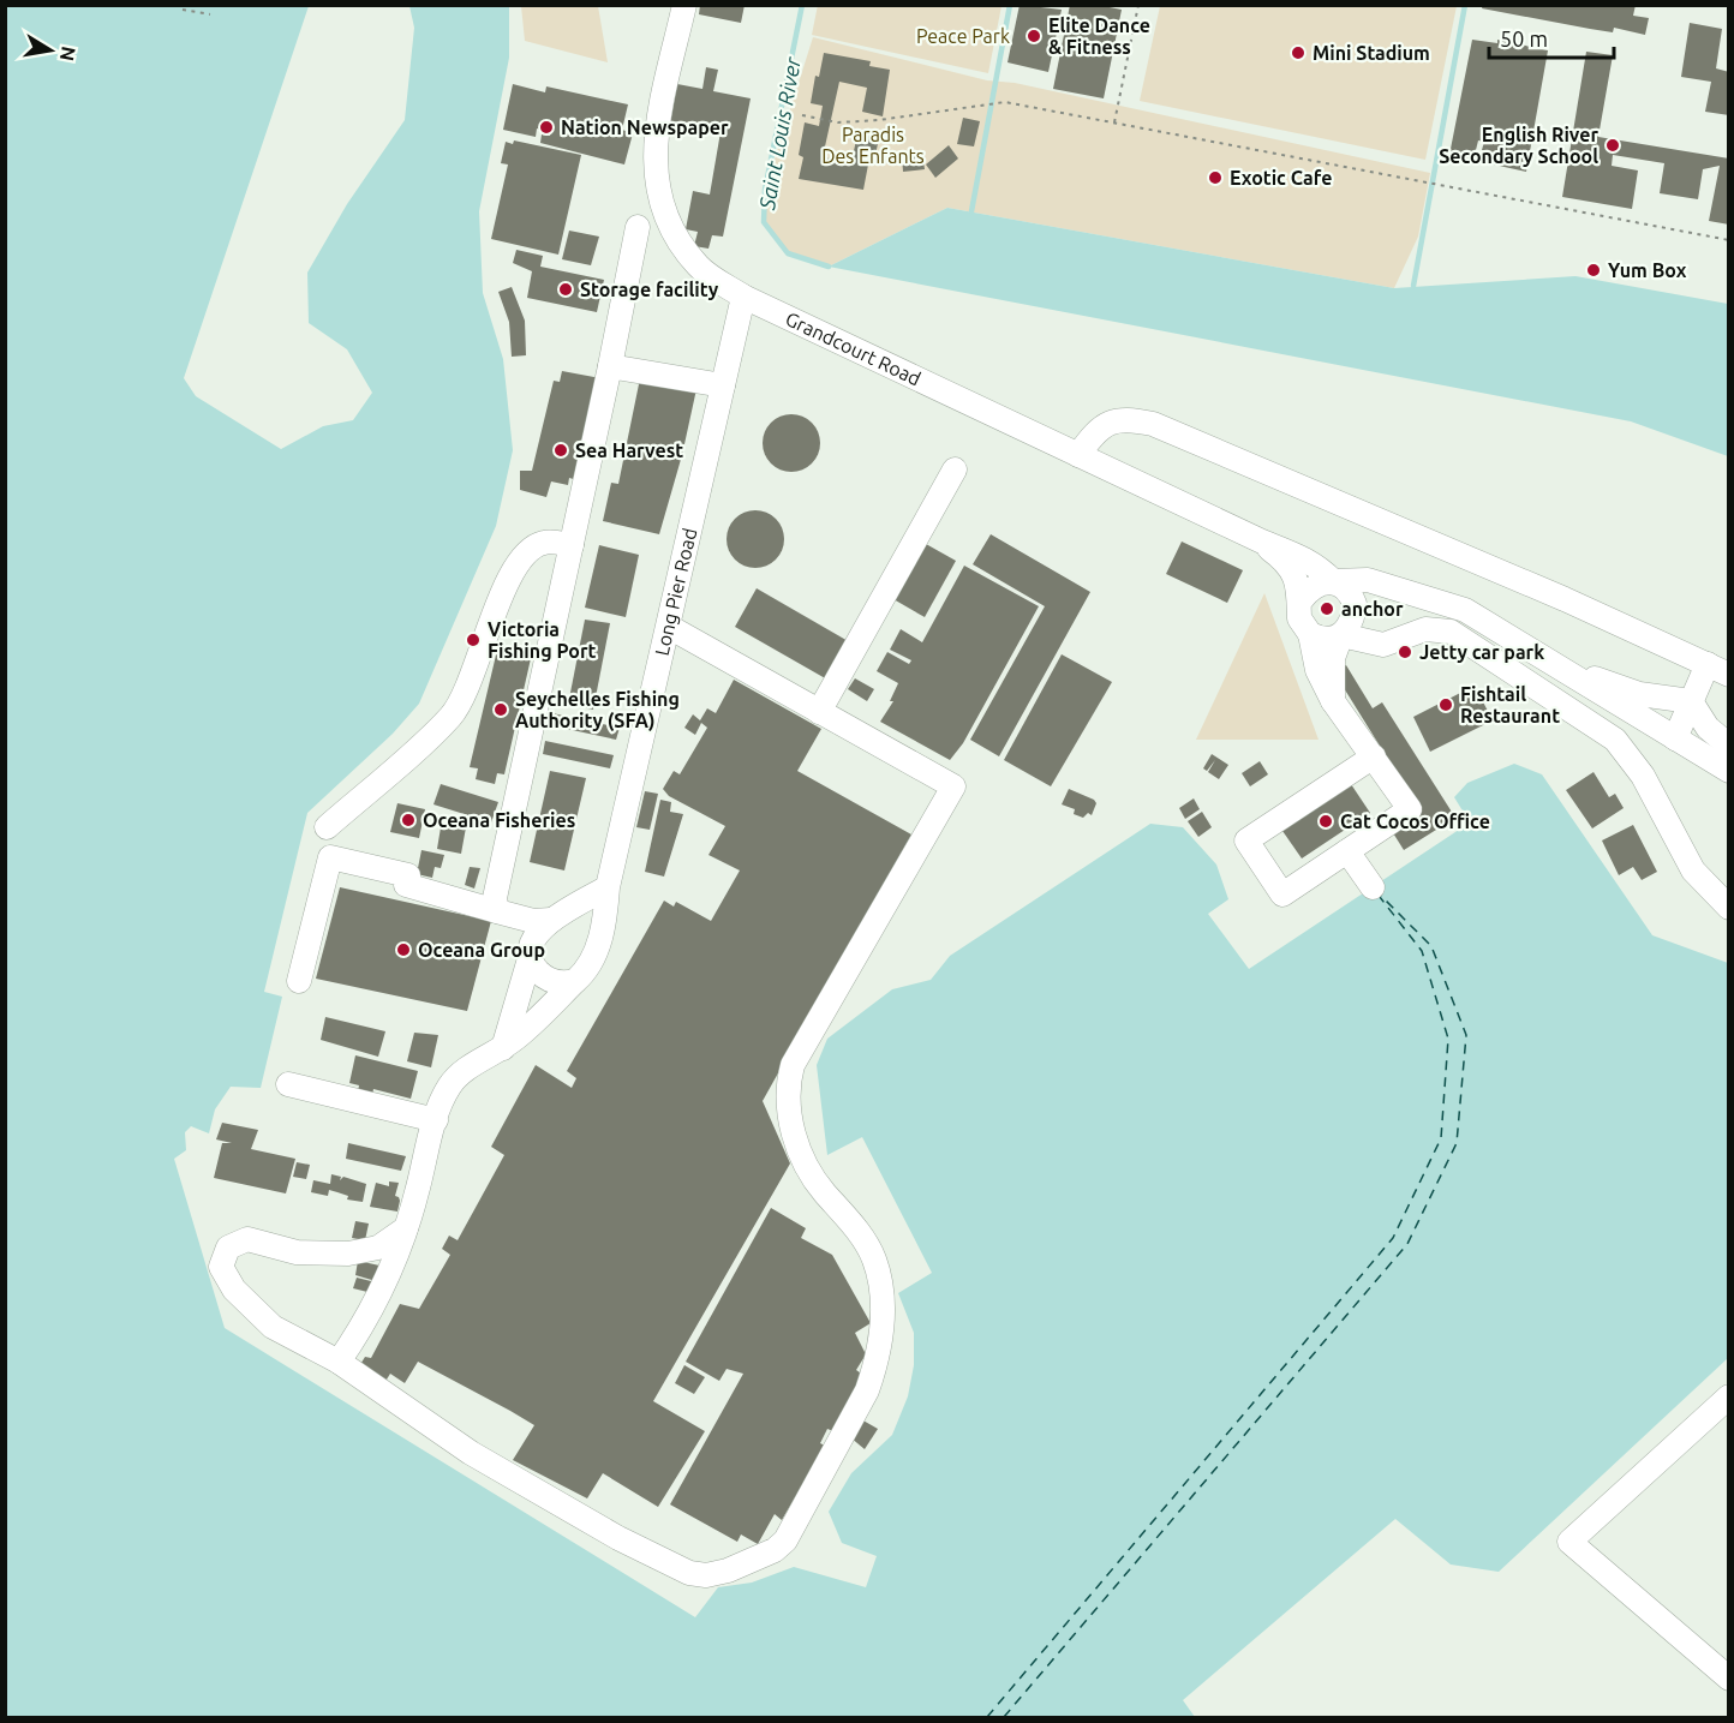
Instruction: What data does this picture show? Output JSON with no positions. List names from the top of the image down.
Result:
{
  "streets": {
    "street": ["Grandcourt Road", "Long Pier Road"]
  },
  "crossings": [
    ["Grandcourt Road", "Long Pier Road"]
  ],
  "water": ["Saint Louis River"],
  "parks": ["Peace Park", "Paradis Des Enfants"],
  "places": [
    "Elite Dance & Fitness",
    "Mini Stadium",
    "Nation Newspaper",
    "English River Secondary School",
    "Exotic Cafe",
    "Yum Box",
    "Storage facility",
    "Sea Harvest",
    "anchor",
    "Victoria Fishing Port",
    "Jetty car park",
    "Fishtail Restaurant",
    "Seychelles Fishing Authority (SFA)",
    "Oceana Fisheries",
    "Cat Cocos Office",
    "Oceana Group"
  ],
  "scale_bar": "50 m",
  "north": "right"
}
